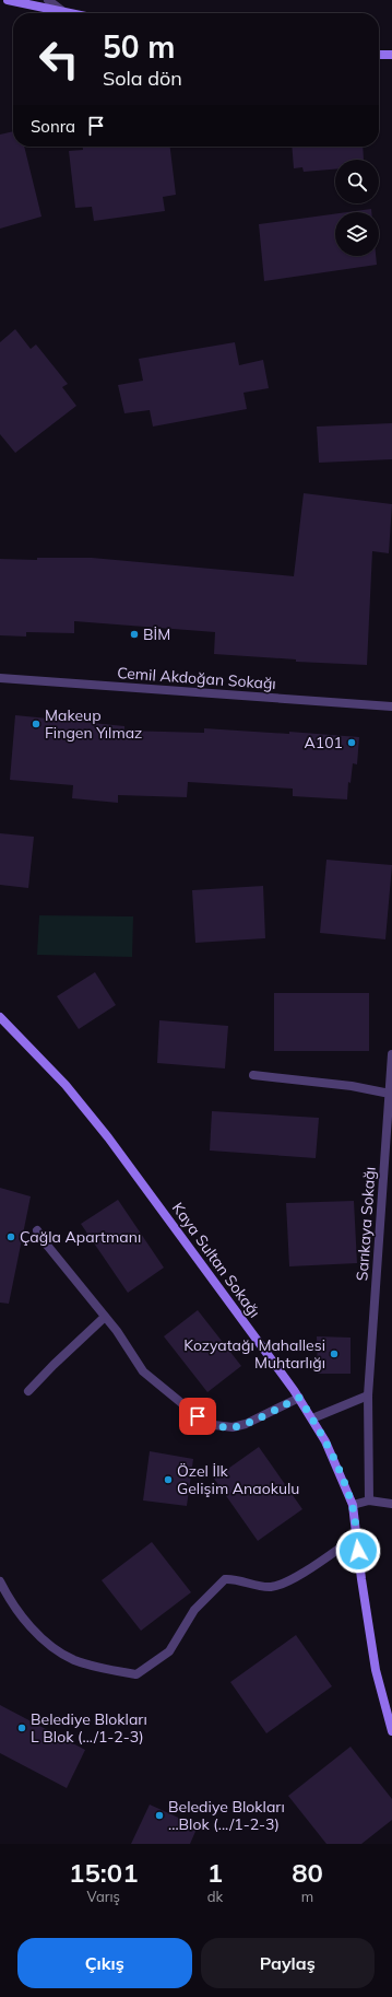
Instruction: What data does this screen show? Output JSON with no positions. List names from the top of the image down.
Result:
{
  "streets": {
    "street": ["Cemil Akdoğan Sokağı", "Sarıkaya Sokağı", "Kaya Sultan Sokağı"]
  },
  "places": [
    "BİM",
    "Makeup Fingen Yılmaz",
    "A101",
    "Çağla Apartmanı",
    "Kozyatağı Mahallesi Muhtarlığı",
    "Özel İlk Gelişim Anaokulu",
    "Belediye Blokları L Blok (.../1-2-3)",
    "Belediye Blokları ...Blok (.../1-2-3)"
  ],
  "page": {
    "turn": ["50 m", "Sola dön"],
    "then": "Sonra",
    "eta": [
      "15:01",
      "Varış",
      "1",
      "dk",
      "80",
      "m"
    ],
    "buttons": ["Çıkış", "Paylaş"]
  }
}
